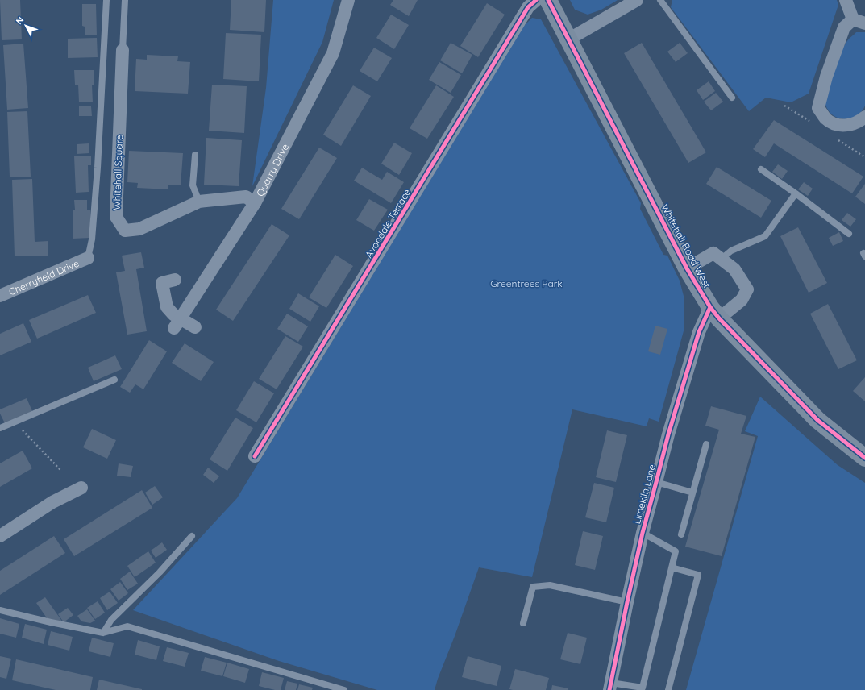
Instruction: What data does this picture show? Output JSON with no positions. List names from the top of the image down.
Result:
{
  "streets": {
    "street": [
      "Quarry Drive",
      "Whitehall Square",
      "Avondale Terrace",
      "Whitehall Road West",
      "Cherryfield Drive",
      "Limekiln Lane"
    ]
  },
  "crossings": [
    ["Quarry Drive", "Whitehall Square"],
    ["Whitehall Road West", "Limekiln Lane"]
  ],
  "parks": ["Greentrees Park"],
  "north": "top left"
}
